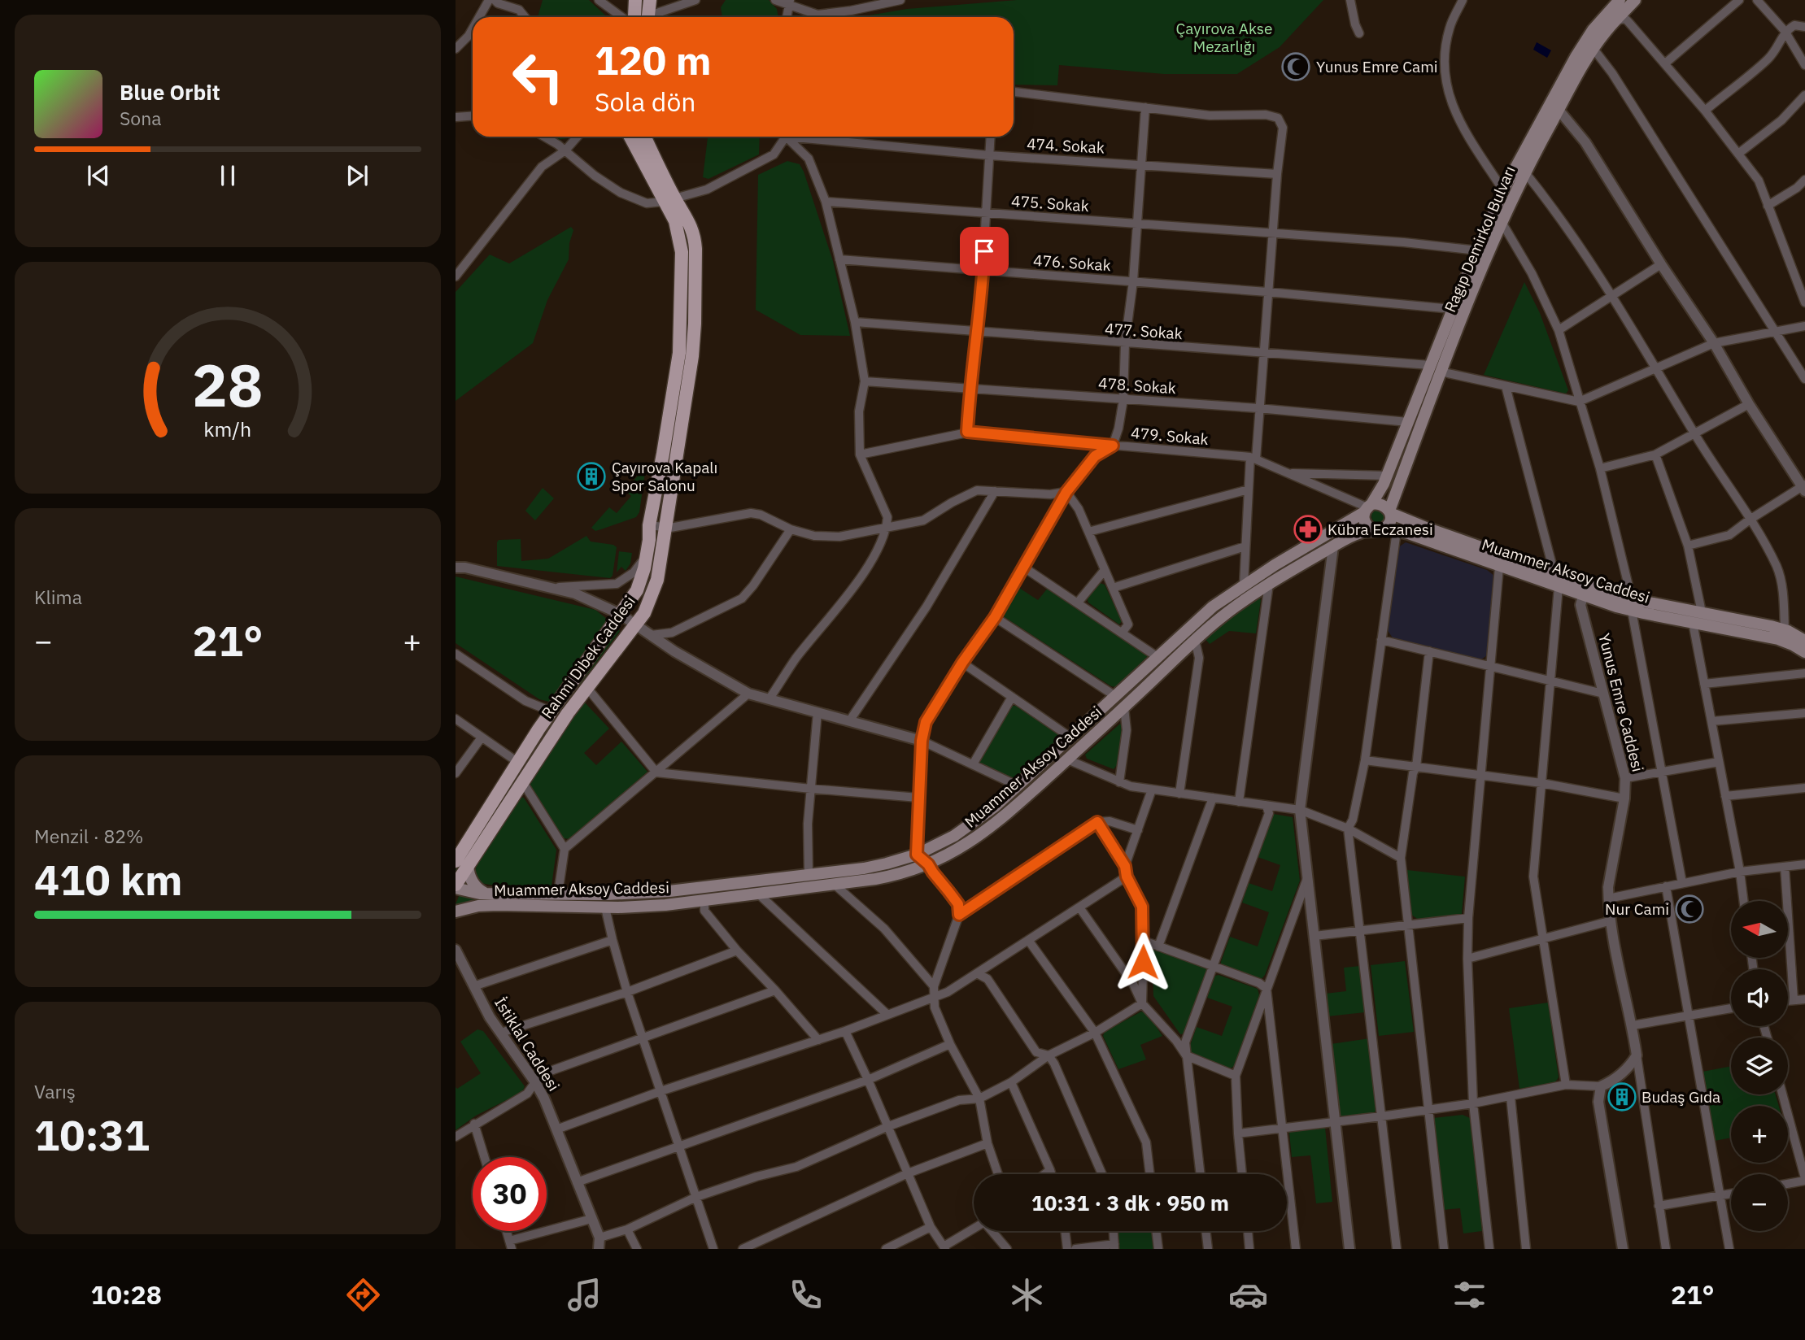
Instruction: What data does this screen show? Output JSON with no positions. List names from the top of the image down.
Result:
{
  "streets": {
    "main road": ["Ragıp Demirkol Bulvarı", "Muammer Aksoy Caddesi", "Rahmi Dibek Caddesi"],
    "street": [
      "474. Sokak",
      "475. Sokak",
      "476. Sokak",
      "477. Sokak",
      "478. Sokak",
      "479. Sokak",
      "Yunus Emre Caddesi",
      "İstiklal Caddesi"
    ]
  },
  "crossings": [
    ["475. Sokak", "Ragıp Demirkol Bulvarı"],
    ["Ragıp Demirkol Bulvarı", "476. Sokak"],
    ["Ragıp Demirkol Bulvarı", "477. Sokak"],
    ["Ragıp Demirkol Bulvarı", "478. Sokak"],
    ["Ragıp Demirkol Bulvarı", "479. Sokak"],
    ["Ragıp Demirkol Bulvarı", "Muammer Aksoy Caddesi"],
    ["479. Sokak", "Muammer Aksoy Caddesi"],
    ["Muammer Aksoy Caddesi", "Yunus Emre Caddesi"]
  ],
  "parks": ["Çayırova Akse Mezarlığı"],
  "places": {
    "mosque": ["Yunus Emre Cami", "Nur Cami"],
    "building": ["Çayırova Kapalı Spor Salonu", "Budaş Gıda"],
    "pharmacy": ["Kübra Eczanesi"]
  },
  "north": "left",
  "page": {
    "turn": ["120 m", "Sola dön"],
    "song": ["Blue Orbit", "Sona"],
    "tile": [
      "Klima",
      ["Menzil · 82%", "410 km"],
      ["Varış", "10:31"]
    ],
    "heat": ["−", "21°", "+"],
    "map_buttons": ["+", "−"],
    "limit": "30",
    "trip": "10:31 · 3 dk · 950 m",
    "tabs": ["10:28", "21°"],
    "gauge": ["28", "km/h"]
  }
}
